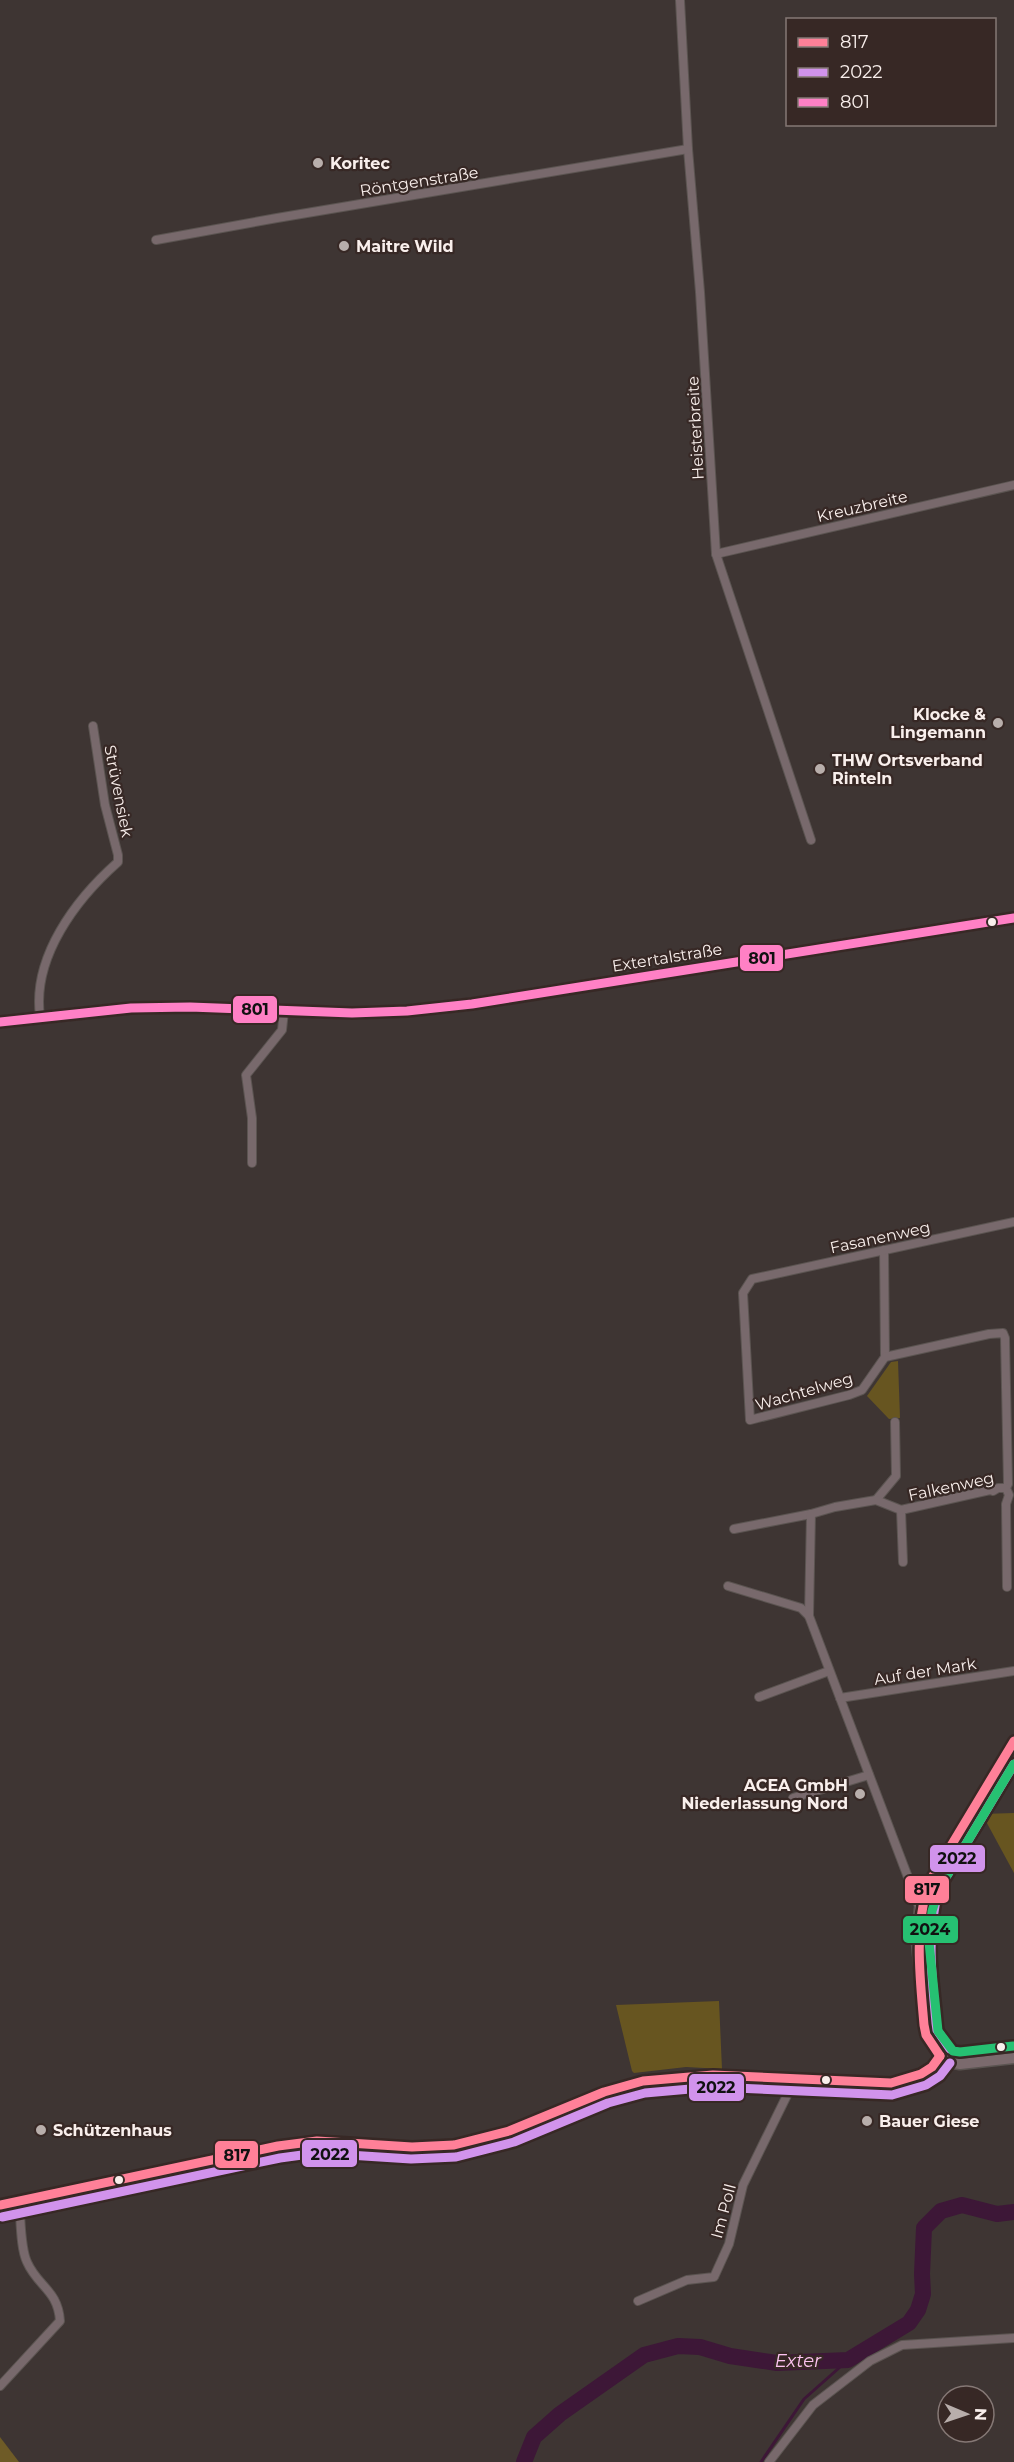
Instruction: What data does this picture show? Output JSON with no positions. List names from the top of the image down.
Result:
{
  "streets": {
    "main road": ["Extertalstraße"],
    "street": [
      "Röntgenstraße",
      "Heisterbreite",
      "Kreuzbreite",
      "Strüvensiek",
      "Fasanenweg",
      "Wachtelweg",
      "Falkenweg",
      "Auf der Mark",
      "Im Poll"
    ]
  },
  "crossings": [
    ["Röntgenstraße", "Heisterbreite"],
    ["Heisterbreite", "Kreuzbreite"],
    ["Strüvensiek", "Extertalstraße"],
    ["Fasanenweg", "Wachtelweg"],
    ["Wachtelweg", "Falkenweg"]
  ],
  "water": ["Exter"],
  "places": [
    "Koritec",
    "Maitre Wild",
    "Klocke & Lingemann",
    "THW Ortsverband Rinteln",
    "ACEA GmbH Niederlassung Nord",
    "Bauer Giese",
    "Schützenhaus"
  ],
  "lines": [
    "transit line 801",
    "transit line 817",
    "transit line 2022",
    "transit line 2024"
  ],
  "legend": ["817", "2022", "801"],
  "north": "right"
}
